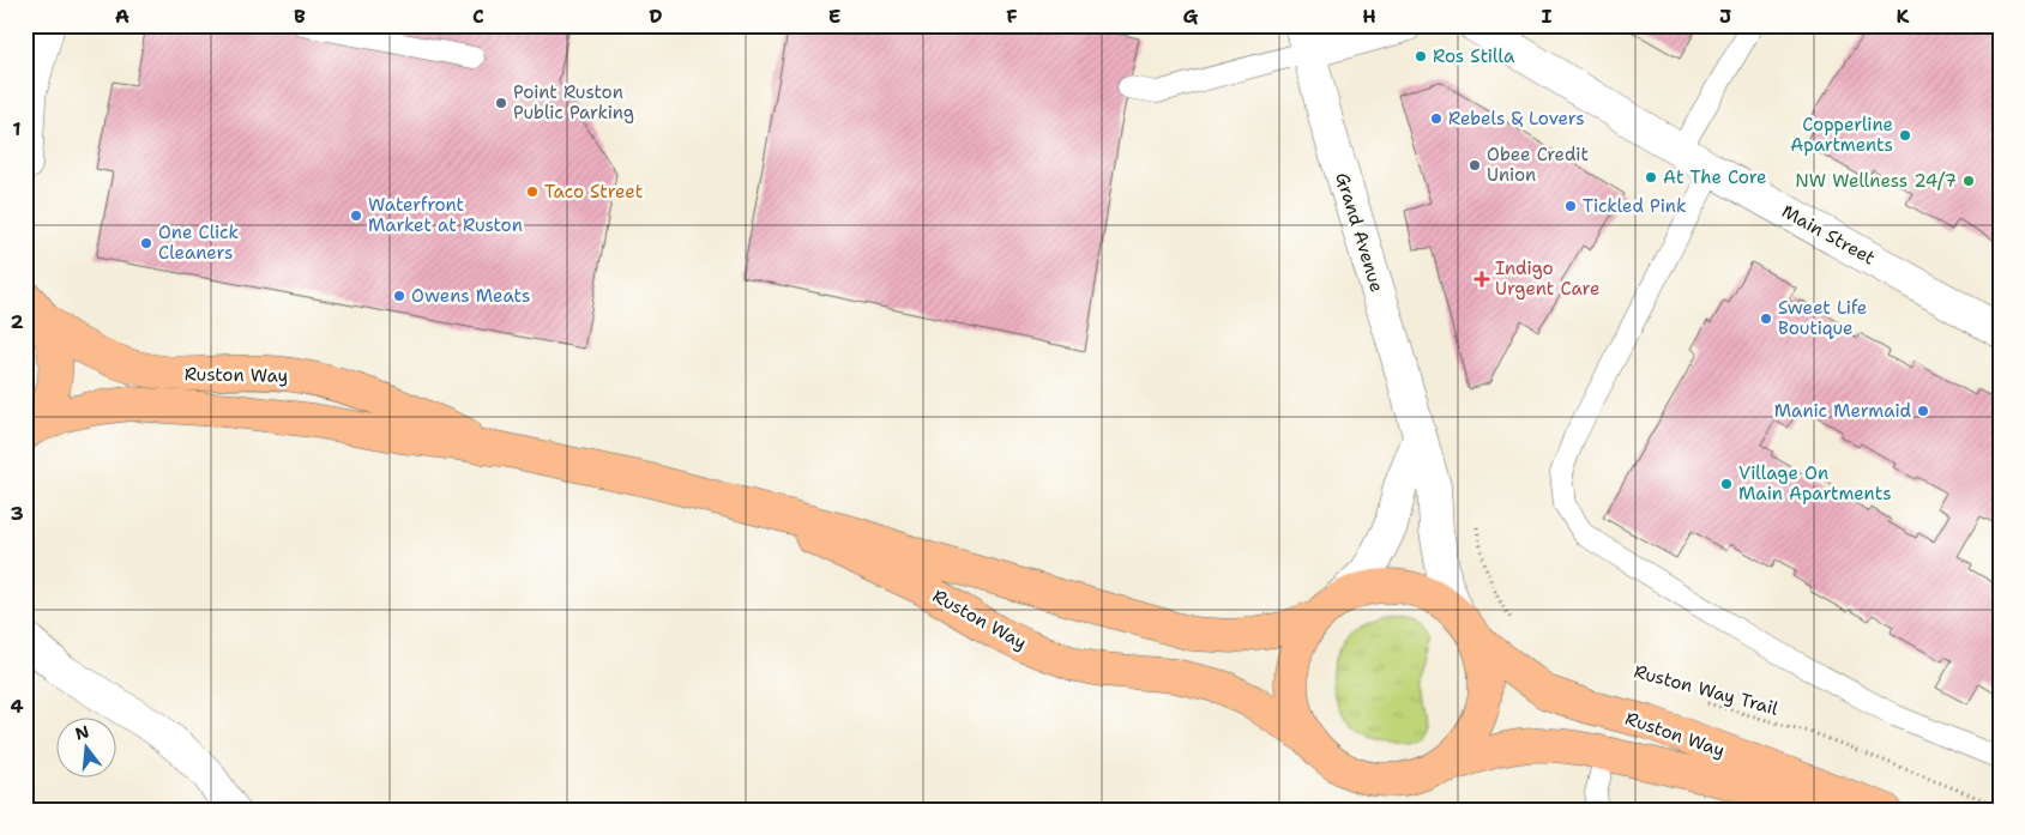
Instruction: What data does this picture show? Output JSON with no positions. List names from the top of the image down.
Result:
{
  "streets": {
    "main road": ["Ruston Way"],
    "street": ["Grand Avenue", "Main Street"],
    "path": ["Ruston Way Trail"]
  },
  "crossings": [
    ["Grand Avenue", "Ruston Way"]
  ],
  "places": {
    "other": [
      "Ros Stilla",
      "Point Ruston Public Parking",
      "Rebels & Lovers",
      "Copperline Apartments",
      "Obee Credit Union",
      "At The Core",
      "NW Wellness 24/7",
      "Taco Street",
      "Tickled Pink",
      "Waterfront Market at Ruston",
      "One Click Cleaners",
      "Owens Meats",
      "Sweet Life Boutique",
      "Manic Mermaid",
      "Village On Main Apartments"
    ],
    "health": ["Indigo Urgent Care"]
  },
  "north": "top",
  "grid": {
    "columns": [
      "A",
      "B",
      "C",
      "D",
      "E",
      "F",
      "G",
      "H",
      "I",
      "J",
      "K"
    ],
    "rows": [
      "1",
      "2",
      "3",
      "4"
    ]
  }
}
